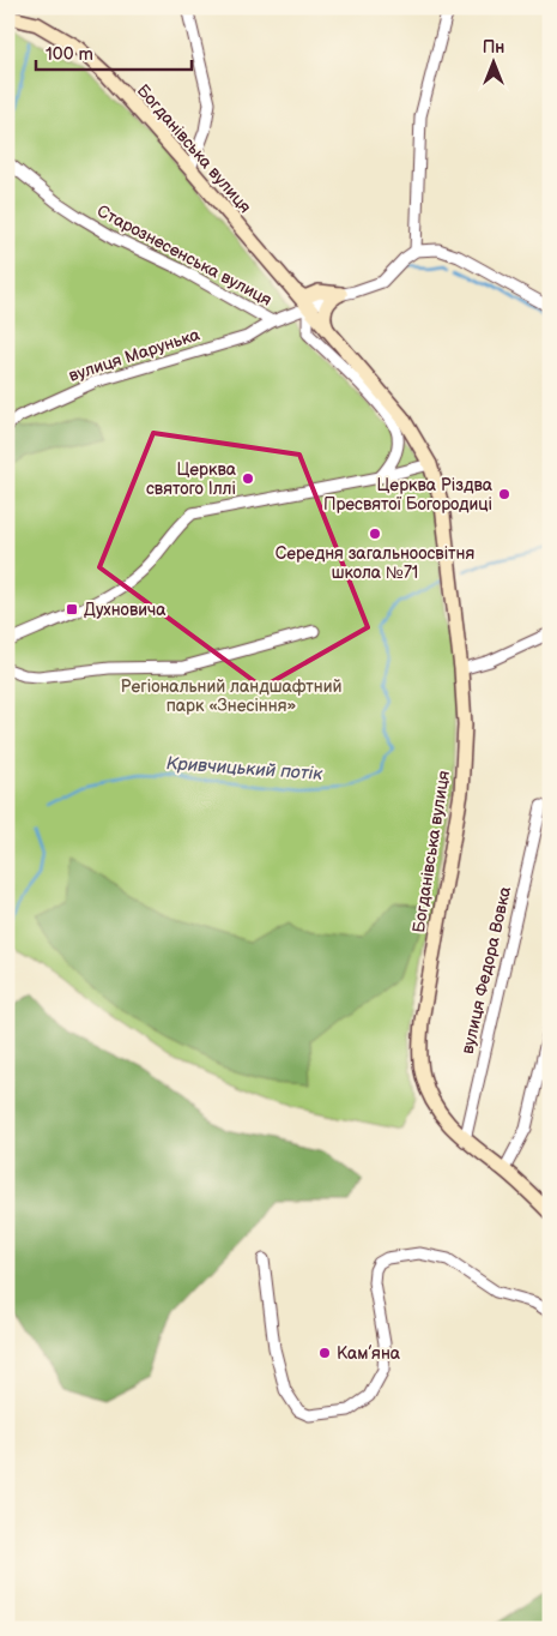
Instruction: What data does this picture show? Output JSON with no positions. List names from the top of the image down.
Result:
{
  "streets": {
    "main road": ["Богданівська вулиця"],
    "street": ["Старознесенська вулиця", "вулиця Марунька", "вулиця Федора Вовка"]
  },
  "crossings": [
    ["Богданівська вулиця", "Старознесенська вулиця"],
    ["Богданівська вулиця", "вулиця Федора Вовка"],
    ["Старознесенська вулиця", "вулиця Марунька"]
  ],
  "water": ["Кривчицький потік"],
  "parks": ["Регіональний ландшафтний парк «Знесіння»"],
  "places": {
    "other": [
      "Церква святого Іллі",
      "Церква Різдва Пресвятої Богородиці",
      "Середня загальноосвітня школа №71",
      "Кам’яна"
    ],
    "transit": ["Духновича"]
  },
  "scale_bar": "100 m",
  "north": "top"
}
